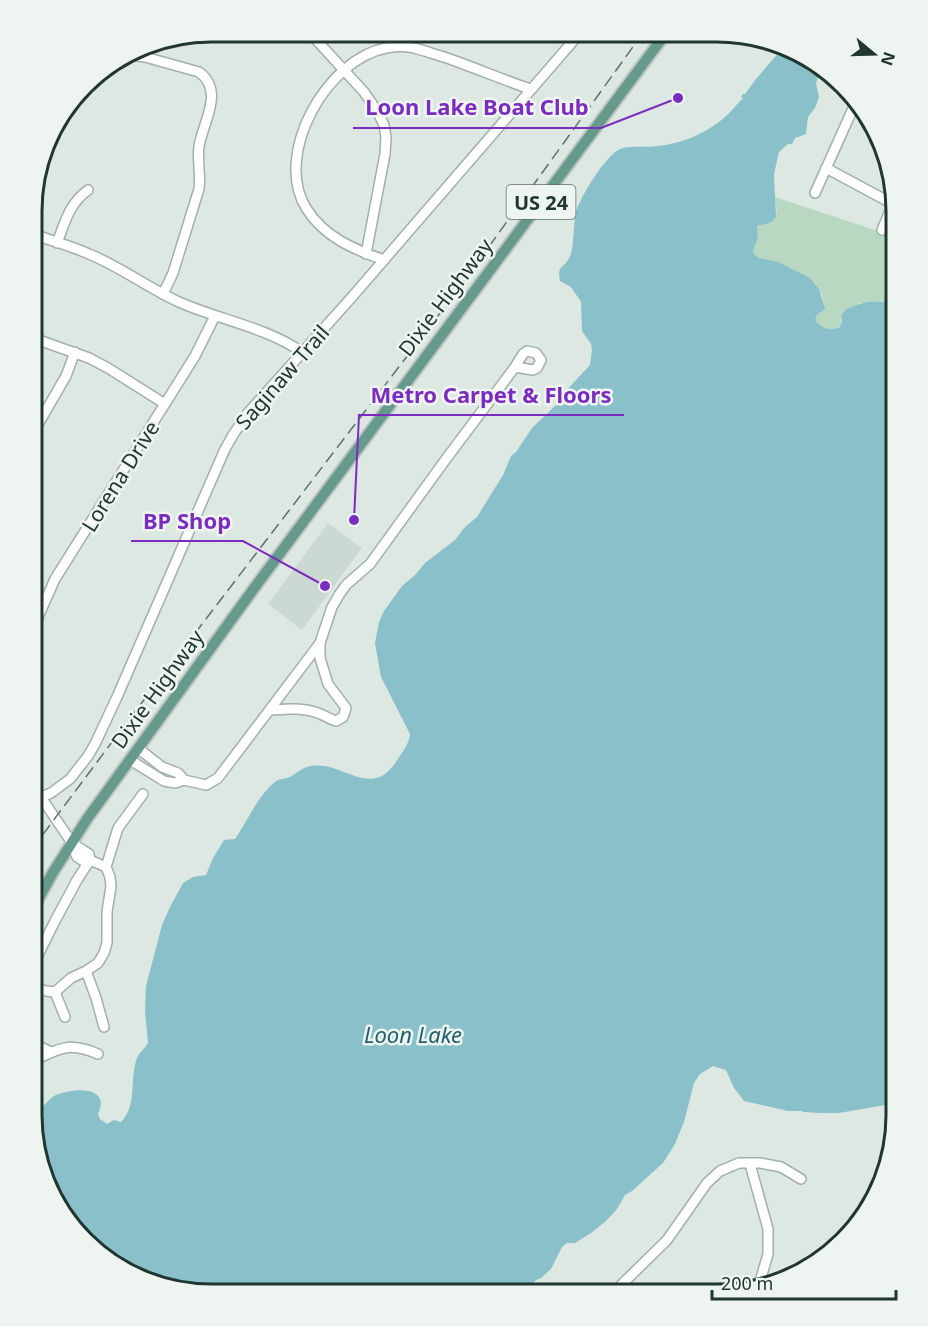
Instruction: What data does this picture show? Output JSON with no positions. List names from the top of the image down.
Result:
{
  "streets": {
    "main road": ["US 24", "Dixie Highway"],
    "street": ["Saginaw Trail", "Lorena Drive"]
  },
  "water": ["Loon Lake"],
  "places": ["Loon Lake Boat Club", "Metro Carpet & Floors", "BP Shop"],
  "scale_bar": "200 m",
  "north": "right"
}
